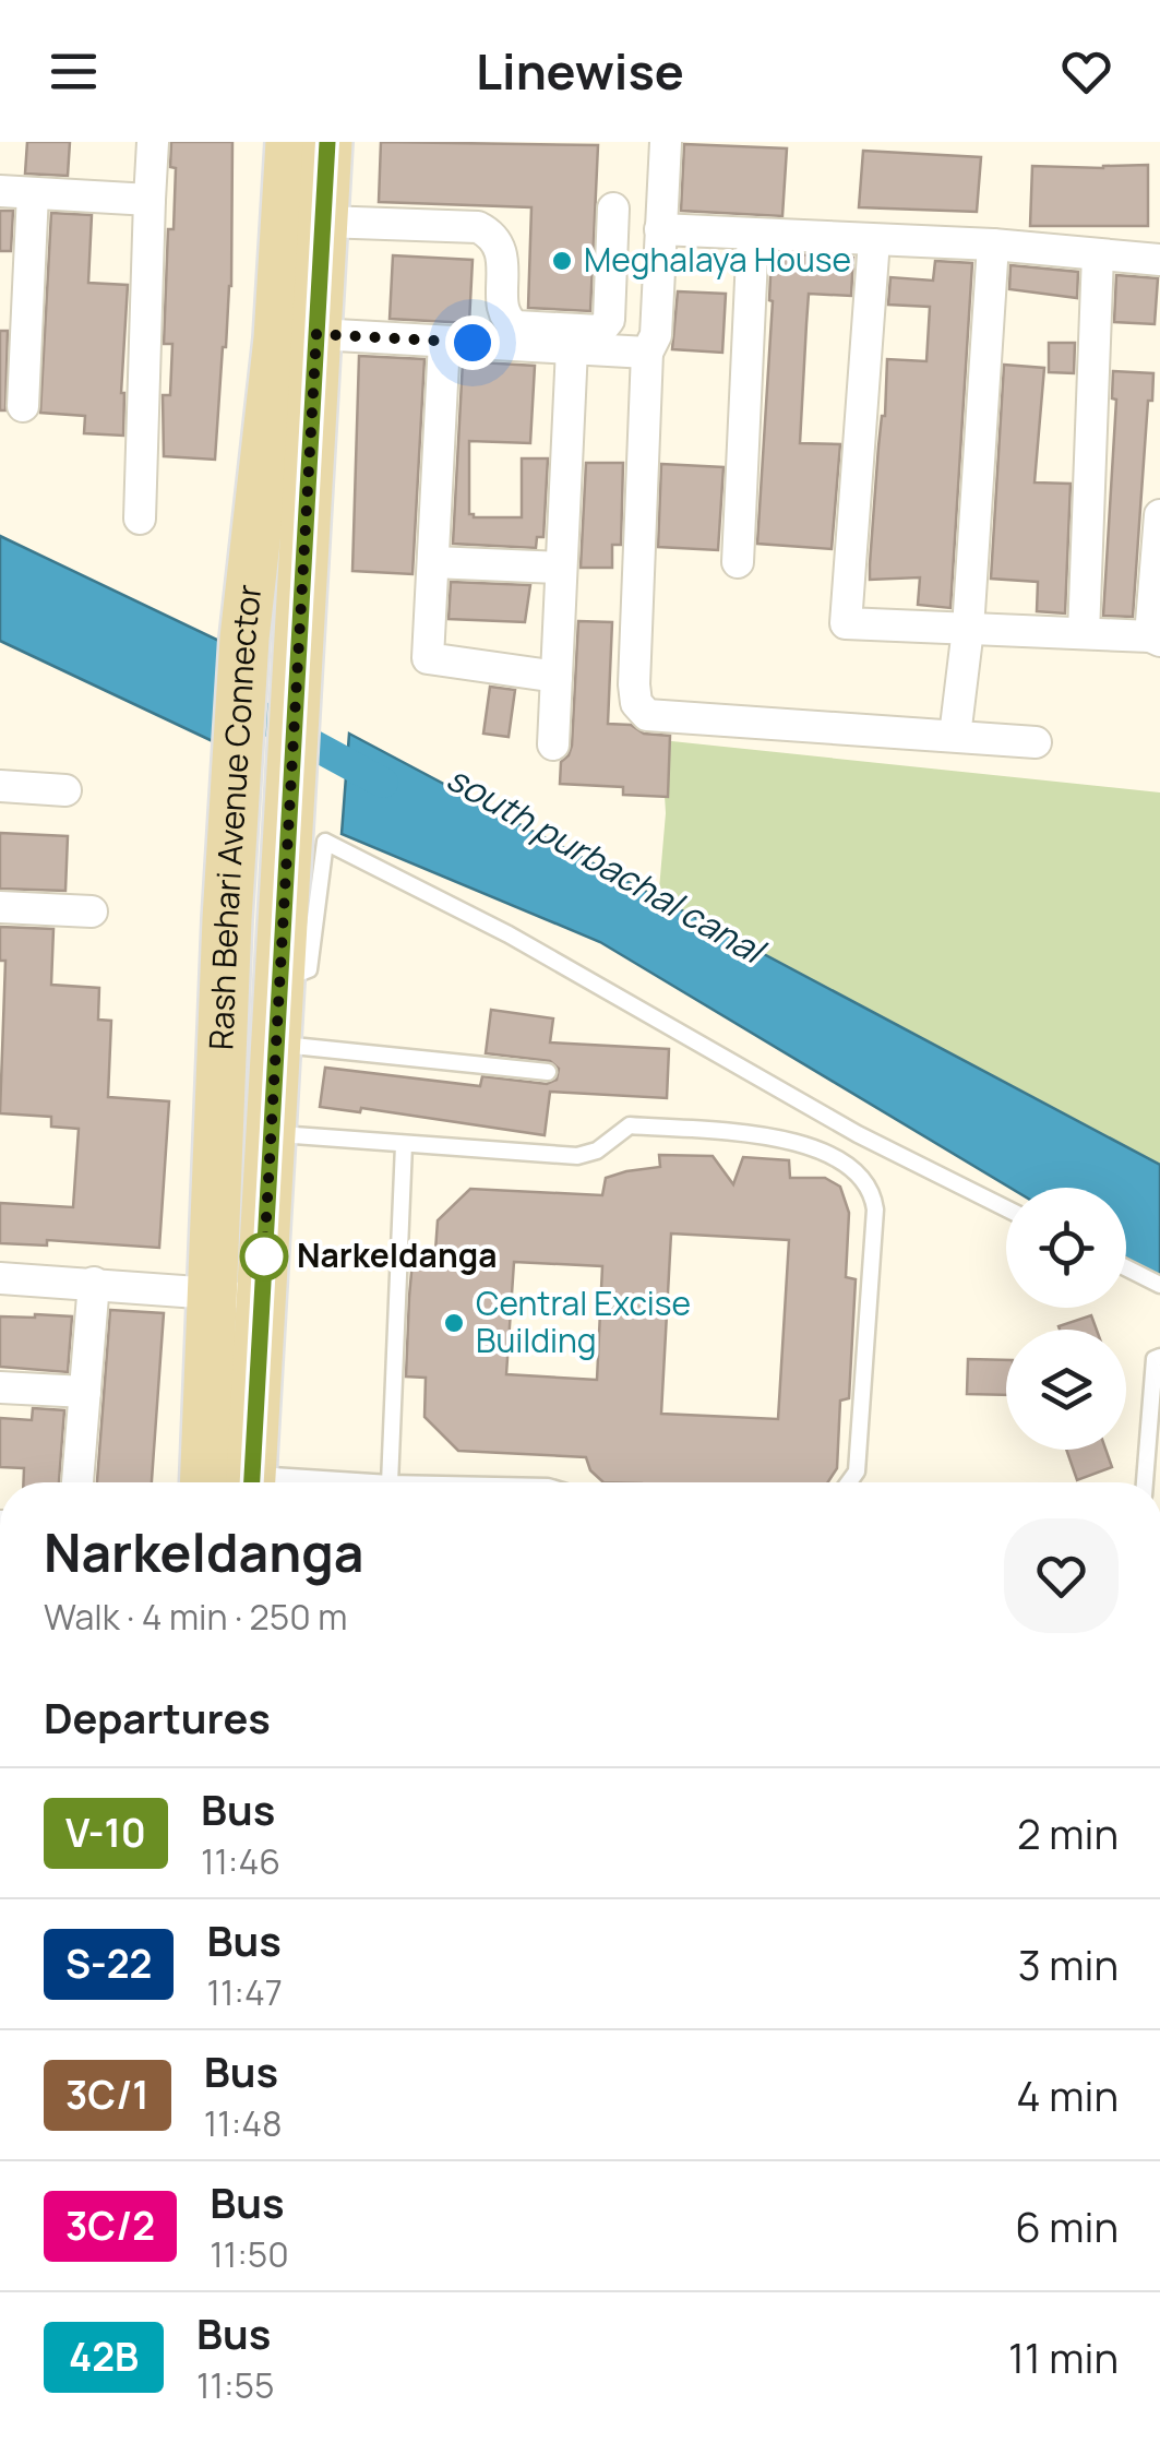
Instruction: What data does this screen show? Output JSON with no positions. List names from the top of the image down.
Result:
{
  "streets": {
    "main road": ["Rash Behari Avenue Connector"]
  },
  "water": ["south purbachal canal"],
  "places": ["Meghalaya House", "Narkeldanga", "Central Excise Building"],
  "lines": ["bus line V-10"],
  "page": {
    "header": "Linewise",
    "heading": [
      ["Narkeldanga", "Walk · 4 min · 250 m"],
      "Departures"
    ],
    "list": [
      {
        "mark": "V-10",
        "name": "Bus",
        "note": "11:46",
        "value": "2 min"
      },
      {
        "mark": "S-22",
        "name": "Bus",
        "note": "11:47",
        "value": "3 min"
      },
      {
        "mark": "3C/1",
        "name": "Bus",
        "note": "11:48",
        "value": "4 min"
      },
      {
        "mark": "3C/2",
        "name": "Bus",
        "note": "11:50",
        "value": "6 min"
      },
      {
        "mark": "42B",
        "name": "Bus",
        "note": "11:55",
        "value": "11 min"
      }
    ]
  }
}
